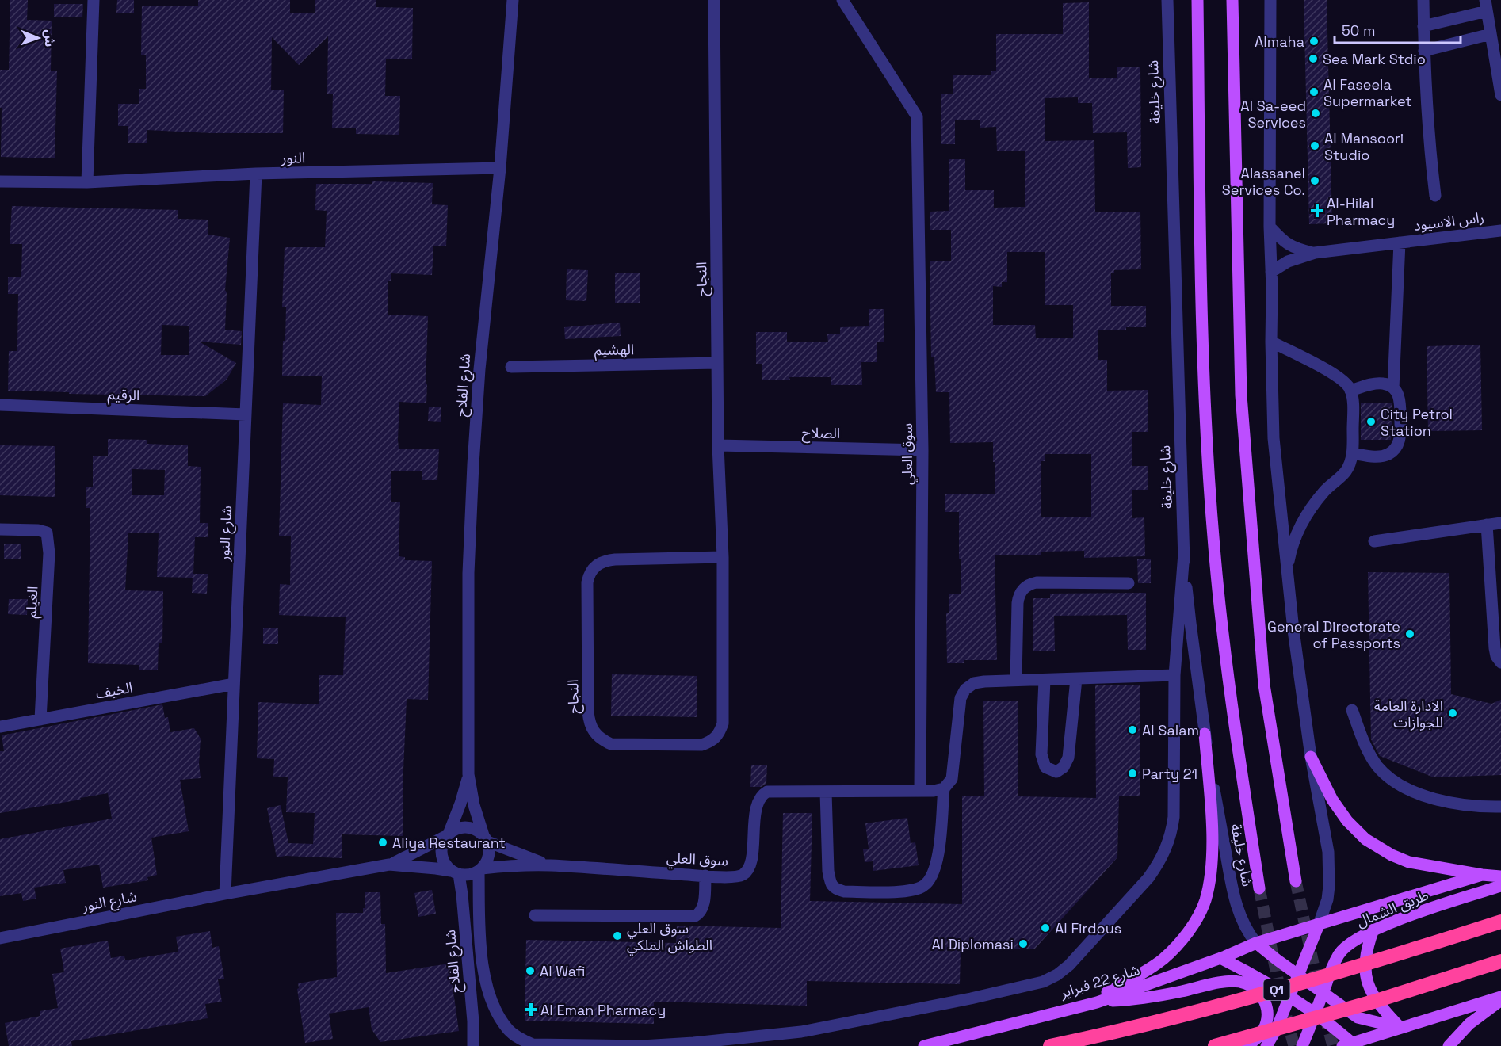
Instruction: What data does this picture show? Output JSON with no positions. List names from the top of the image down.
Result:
{
  "streets": {
    "highway": ["Q1"],
    "main road": ["شارع خليفة", "طريق الشمال", "شارع 22 فبراير"],
    "street": [
      "النور",
      "راس الاسيود",
      "النجاح",
      "الهشيم",
      "شارع الفلاح",
      "الرقيم",
      "الصلاح",
      "سوق العلي",
      "شارع النور",
      "الغيلم",
      "الخيف"
    ]
  },
  "crossings": [
    ["شارع خليفة", "شارع 22 فبراير"],
    ["النور", "شارع الفلاح"],
    ["النور", "شارع النور"],
    ["النجاح", "الهشيم"],
    ["النجاح", "الصلاح"],
    ["شارع الفلاح", "سوق العلي"],
    ["شارع الفلاح", "شارع النور"],
    ["الرقيم", "شارع النور"],
    ["الصلاح", "سوق العلي"],
    ["سوق العلي", "شارع النور"],
    ["شارع النور", "الخيف"],
    ["الغيلم", "الخيف"]
  ],
  "places": {
    "other": [
      "Almaha",
      "Sea Mark Stdio",
      "Al Faseela Supermarket",
      "Al Sa-eed Services",
      "Al Mansoori Studio",
      "Alassanel Services Co.",
      "City Petrol Station",
      "General Directorate of Passports",
      "الادارة العامة للجوازات",
      "Al Salam",
      "Party 21",
      "Aliya Restaurant",
      "Al Firdous",
      "سوق العلي الطواش الملكي",
      "Al Diplomasi",
      "Al Wafi"
    ],
    "health": ["Al-Hilal Pharmacy", "Al Eman Pharmacy"]
  },
  "scale_bar": "50 m",
  "north": "right"
}
